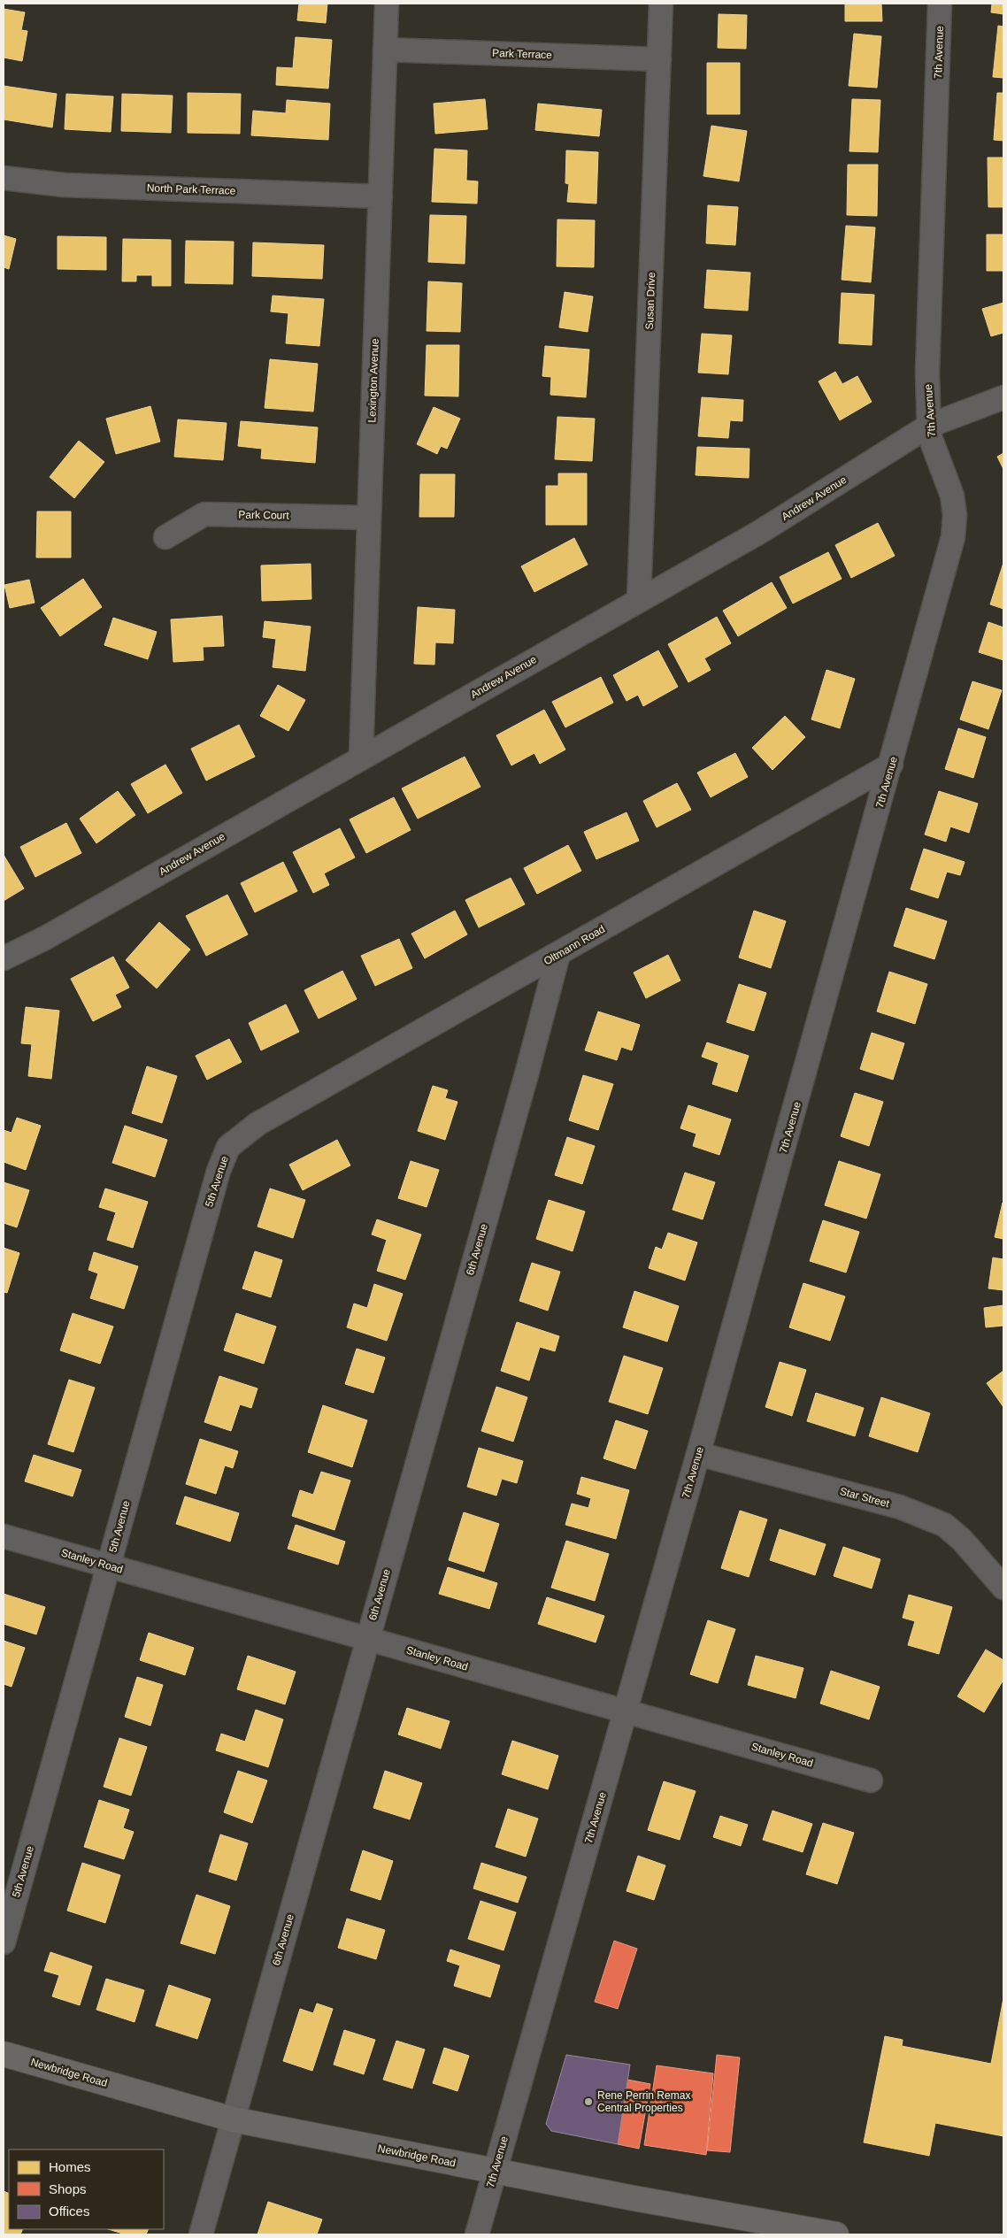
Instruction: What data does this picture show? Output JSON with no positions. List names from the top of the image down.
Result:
{
  "streets": {
    "main road": ["Newbridge Road"],
    "street": [
      "7th Avenue",
      "Park Terrace",
      "North Park Terrace",
      "Susan Drive",
      "Lexington Avenue",
      "Andrew Avenue",
      "Park Court",
      "Oltmann Road",
      "5th Avenue",
      "6th Avenue",
      "Star Street",
      "Stanley Road"
    ]
  },
  "crossings": [
    ["7th Avenue", "Andrew Avenue"],
    ["7th Avenue", "Oltmann Road"],
    ["7th Avenue", "Star Street"],
    ["7th Avenue", "Stanley Road"],
    ["7th Avenue", "Newbridge Road"],
    ["Park Terrace", "Susan Drive"],
    ["Park Terrace", "Lexington Avenue"],
    ["North Park Terrace", "Lexington Avenue"],
    ["Susan Drive", "Andrew Avenue"],
    ["Lexington Avenue", "Andrew Avenue"],
    ["Lexington Avenue", "Park Court"],
    ["Oltmann Road", "5th Avenue"],
    ["Oltmann Road", "6th Avenue"],
    ["5th Avenue", "Stanley Road"],
    ["6th Avenue", "Stanley Road"],
    ["6th Avenue", "Newbridge Road"]
  ],
  "places": ["Rene Perrin Remax Central Properties"],
  "legend": ["Homes", "Shops", "Offices"]
}
